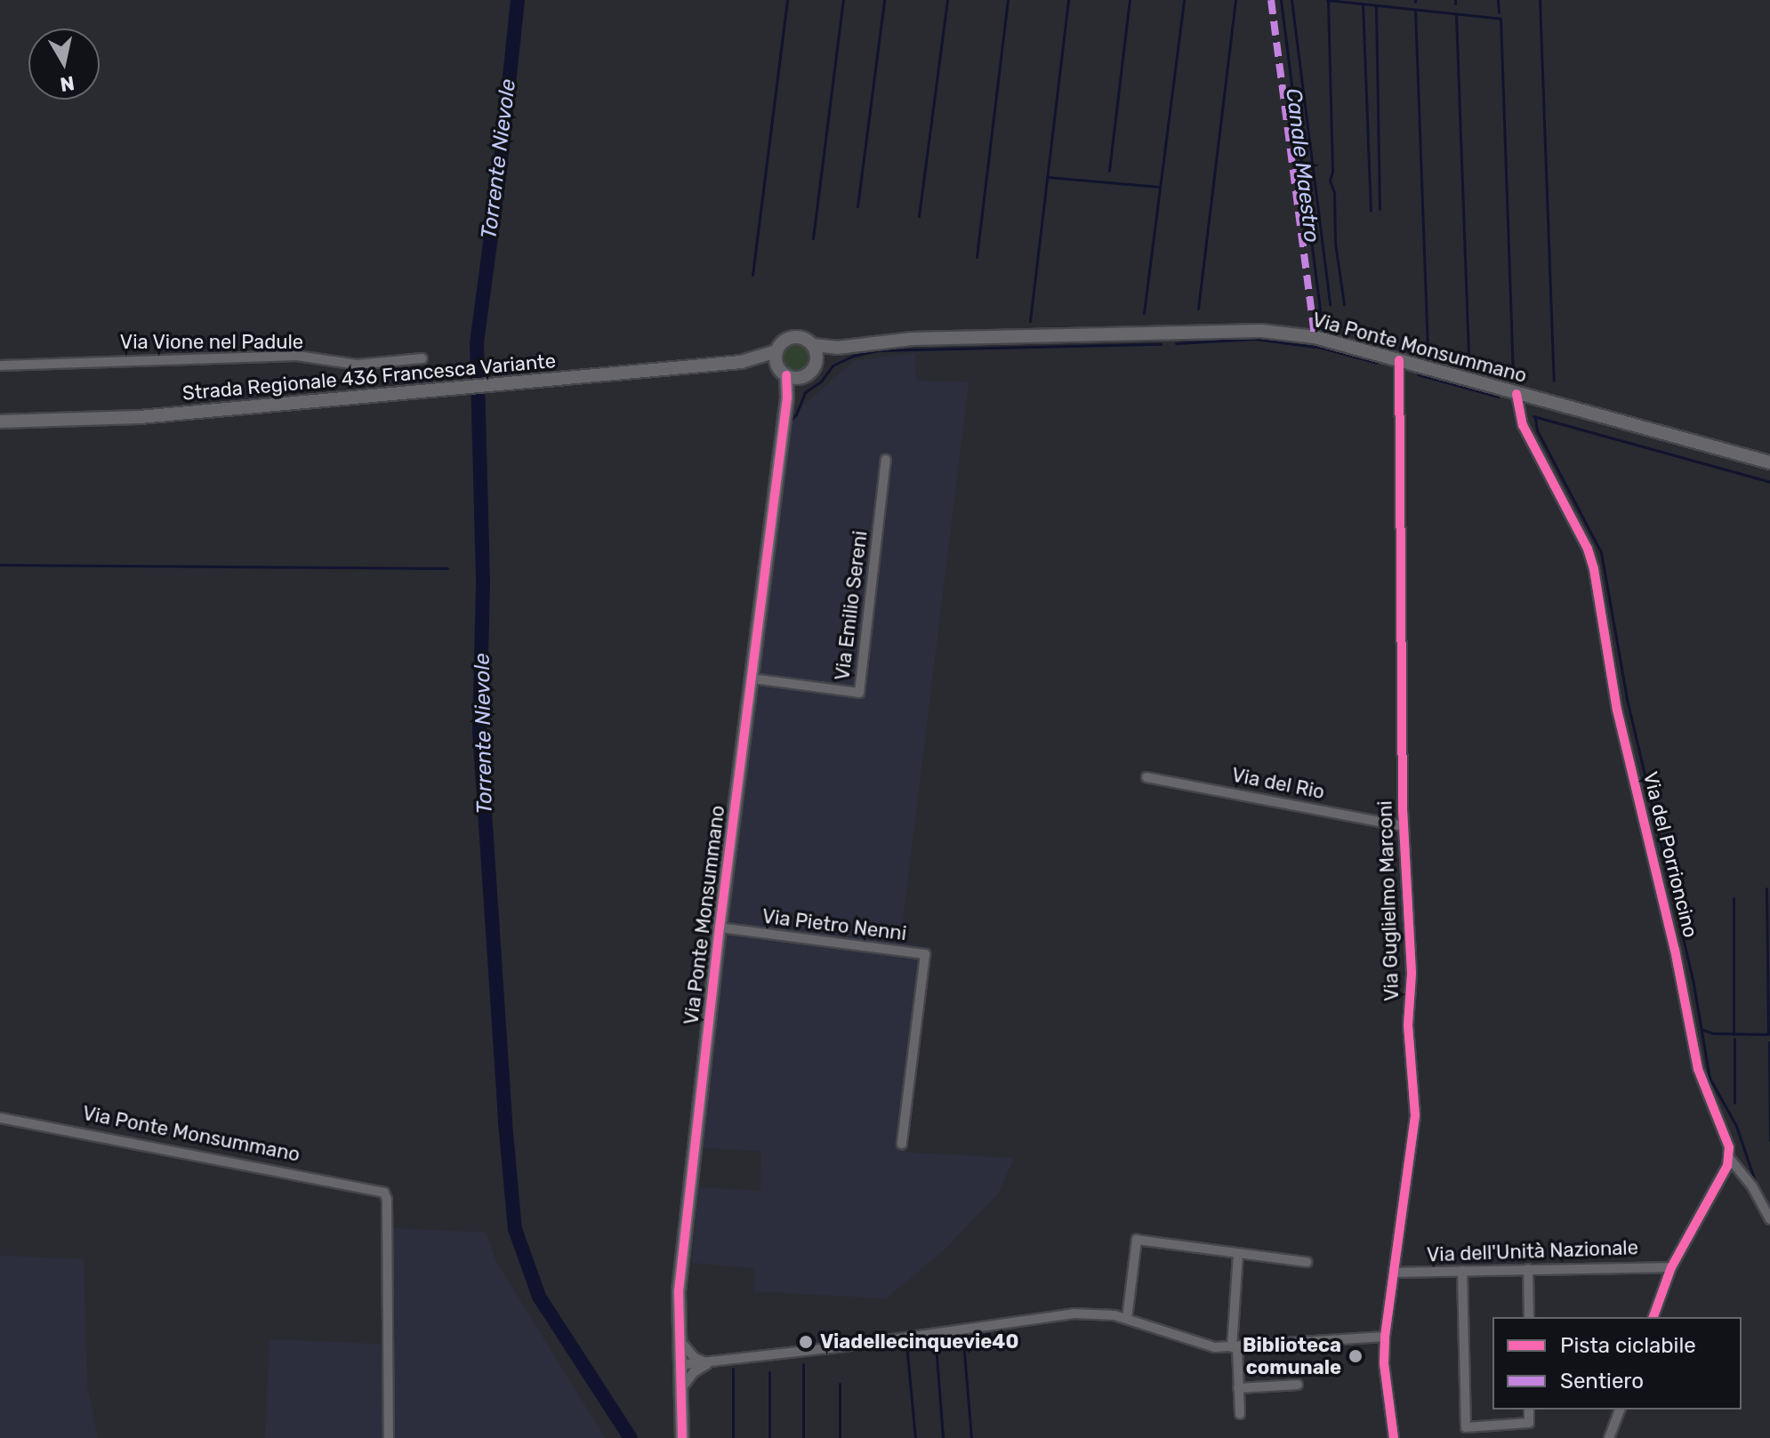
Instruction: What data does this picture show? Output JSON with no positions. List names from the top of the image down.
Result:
{
  "streets": {
    "main road": ["Via Ponte Monsummano", "Strada Regionale 436 Francesca Variante"],
    "street": [
      "Via Vione nel Padule",
      "Via Emilio Sereni",
      "Via del Rio",
      "Via del Porrioncino",
      "Via Guglielmo Marconi",
      "Via Pietro Nenni",
      "Via dell'Unità Nazionale"
    ]
  },
  "crossings": [
    ["Via Ponte Monsummano", "Via Emilio Sereni"],
    ["Via Ponte Monsummano", "Via del Porrioncino"],
    ["Via Ponte Monsummano", "Via Guglielmo Marconi"],
    ["Via Ponte Monsummano", "Via Pietro Nenni"],
    ["Via del Rio", "Via Guglielmo Marconi"],
    ["Via Guglielmo Marconi", "Via dell'Unità Nazionale"]
  ],
  "water": ["Torrente Nievole", "Canale Maestro"],
  "places": ["Viadellecinquevie40", "Biblioteca comunale"],
  "legend": ["Pista ciclabile", "Sentiero"],
  "north": "bottom"
}
